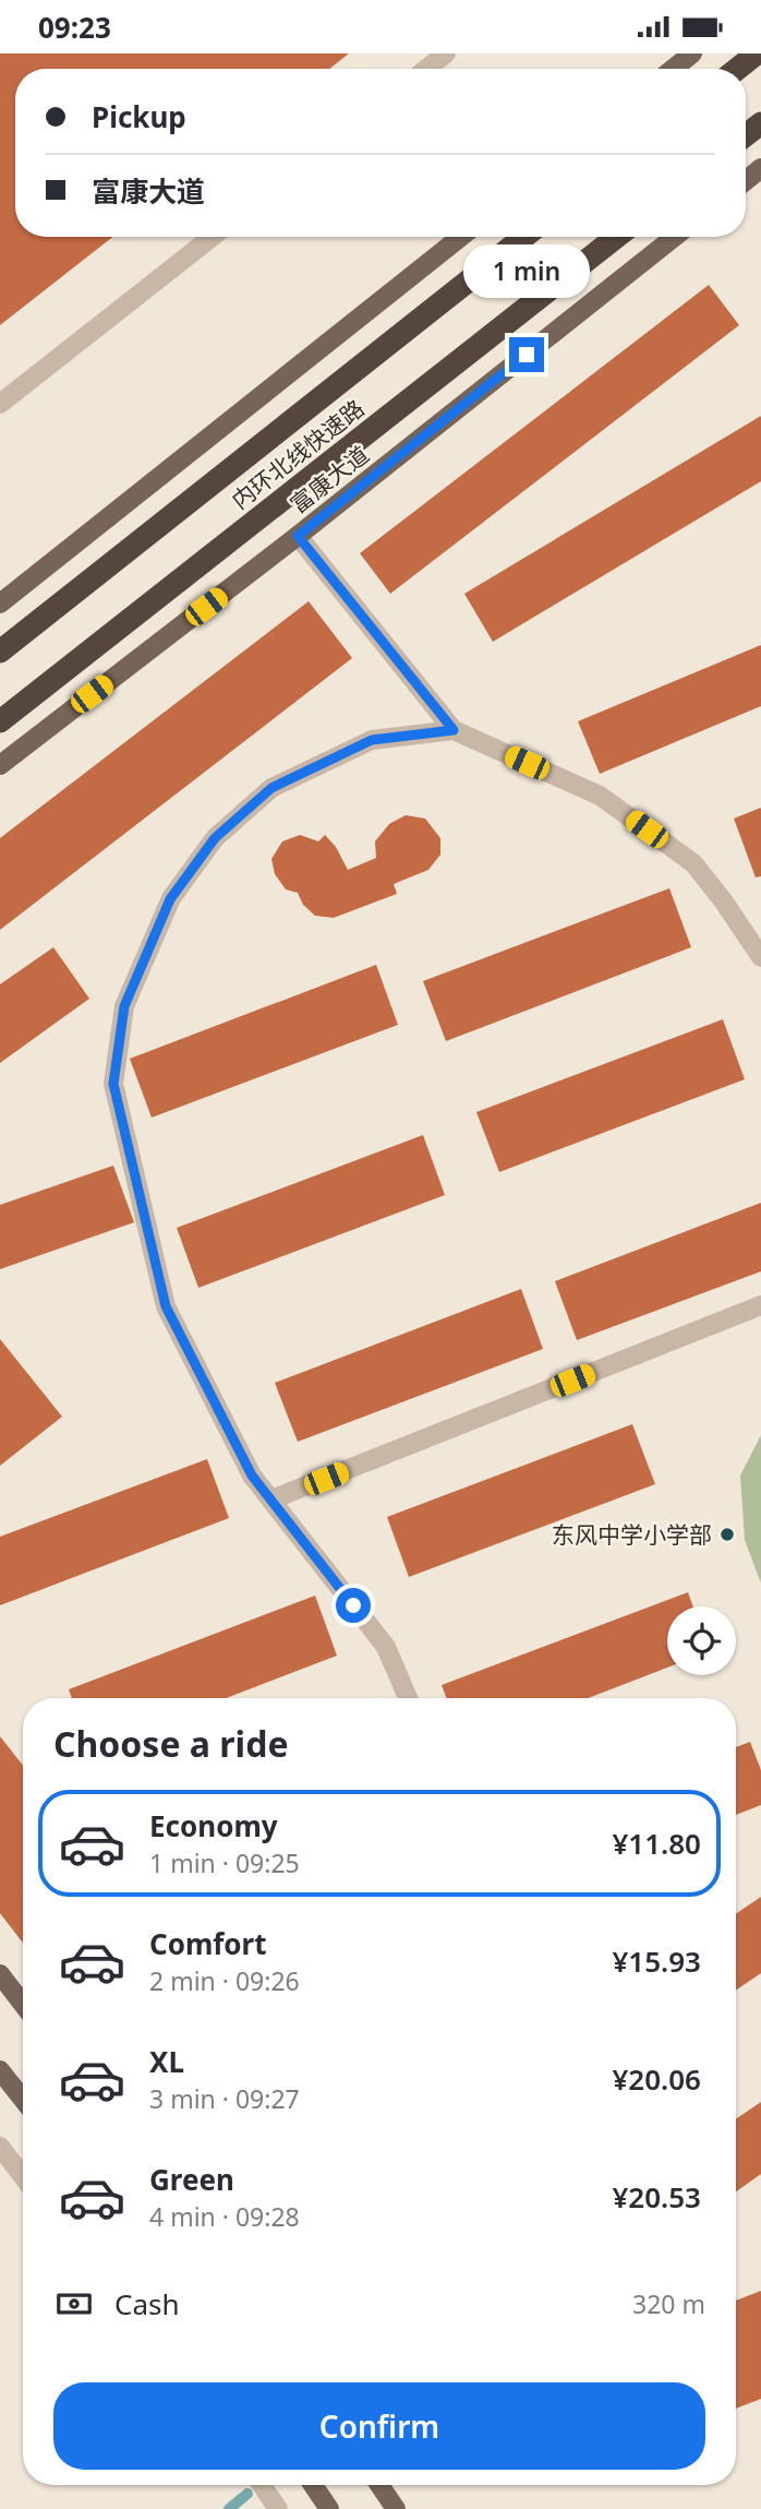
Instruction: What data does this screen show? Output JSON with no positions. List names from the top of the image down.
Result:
{
  "streets": {
    "highway": ["内环北线快速路"],
    "main road": ["富康大道"]
  },
  "places": ["东风中学小学部"],
  "page": {
    "status": "09:23",
    "banner": ["Pickup", "富康大道"],
    "bubble": "1 min",
    "heading": "Choose a ride",
    "list": [
      {
        "name": "Economy",
        "note": "1 min · 09:25",
        "value": "¥11.80"
      },
      {
        "name": "Comfort",
        "note": "2 min · 09:26",
        "value": "¥15.93"
      },
      {
        "name": "XL",
        "note": "3 min · 09:27",
        "value": "¥20.06"
      },
      {
        "name": "Green",
        "note": "4 min · 09:28",
        "value": "¥20.53"
      }
    ],
    "pay": ["Cash", "320 m"],
    "buttons": "Confirm"
  }
}
